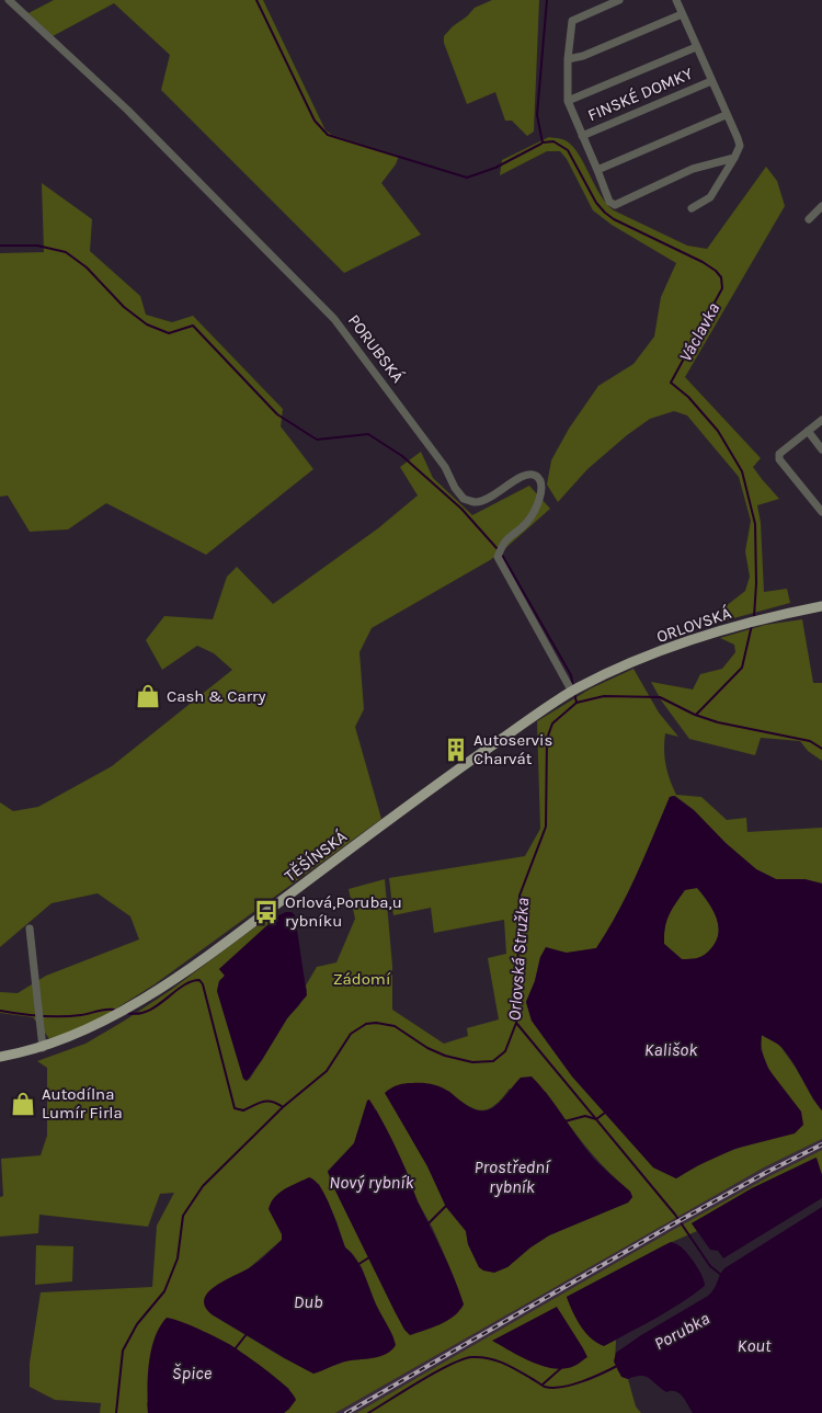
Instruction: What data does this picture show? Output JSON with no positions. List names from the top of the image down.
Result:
{
  "streets": {
    "main road": ["ORLOVSKÁ", "TĚŠÍNSKÁ"],
    "street": ["FINSKÉ DOMKY", "PORUBSKÁ"]
  },
  "crossings": [
    ["PORUBSKÁ", "ORLOVSKÁ"],
    ["PORUBSKÁ", "TĚŠÍNSKÁ"],
    ["ORLOVSKÁ", "TĚŠÍNSKÁ"]
  ],
  "water": [
    "Václavka",
    "Orlovská Stružka",
    "Kališok",
    "Prostřední rybník",
    "Nový rybník",
    "Dub",
    "Porubka",
    "Kout",
    "Špice"
  ],
  "parks": ["Zádomí"],
  "places": {
    "shop": ["Cash & Carry", "Autodílna Lumír Firla"],
    "building": ["Autoservis Charvát"],
    "bus stop": ["Orlová,Poruba,u rybníku"]
  }
}
